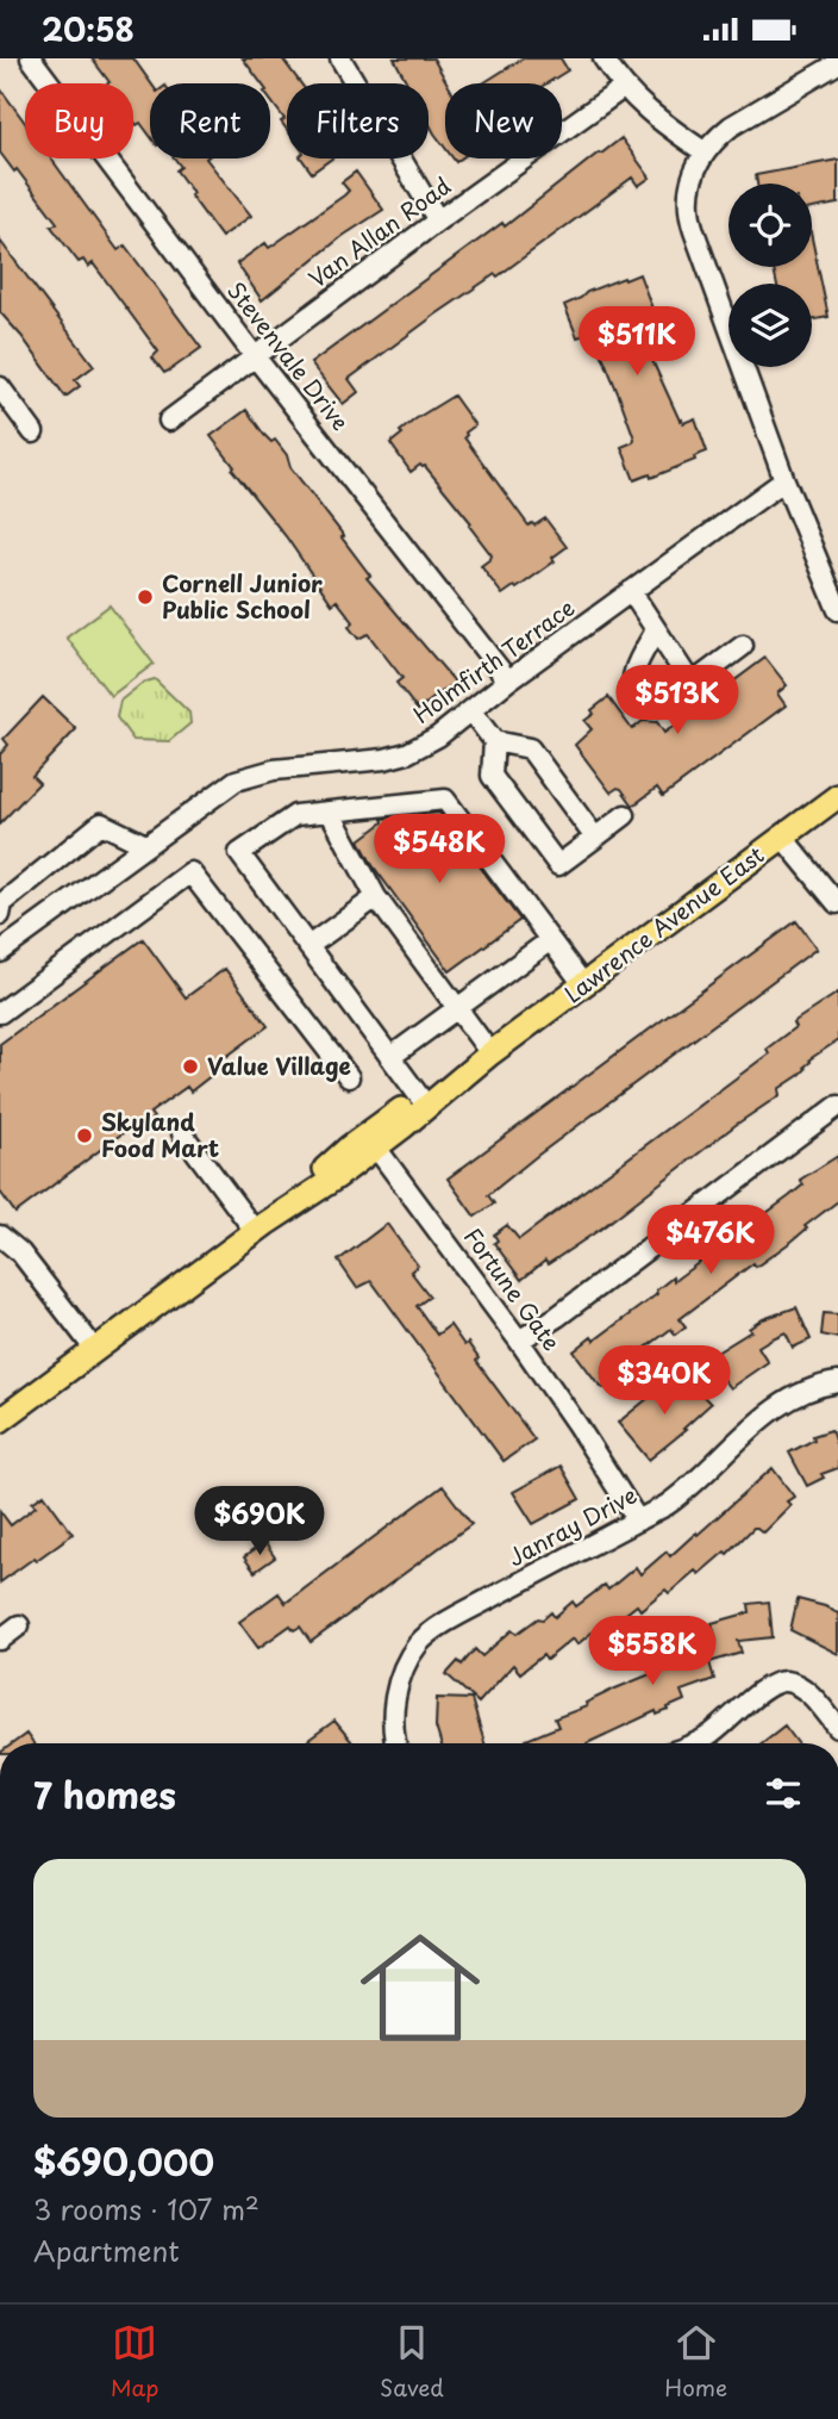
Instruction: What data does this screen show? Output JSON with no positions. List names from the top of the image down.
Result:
{
  "streets": {
    "main road": ["Lawrence Avenue East"],
    "street": [
      "Van Allan Road",
      "Stevenvale Drive",
      "Holmfirth Terrace",
      "Fortune Gate",
      "Janray Drive"
    ]
  },
  "crossings": [
    ["Van Allan Road", "Stevenvale Drive"],
    ["Stevenvale Drive", "Holmfirth Terrace"],
    ["Lawrence Avenue East", "Fortune Gate"],
    ["Fortune Gate", "Janray Drive"]
  ],
  "places": ["Cornell Junior Public School", "Value Village", "Skyland Food Mart"],
  "page": {
    "status": "20:58",
    "chip": [
      "Buy",
      "Rent",
      "Filters",
      "New"
    ],
    "price": [
      "$511K",
      "$513K",
      "$548K",
      "$476K",
      "$340K",
      "$690K",
      "$558K"
    ],
    "heading": "7 homes",
    "list": [
      {
        "name": "$690,000",
        "note": "3 rooms · 107 m² · Apartment"
      }
    ],
    "tabs": ["Map", "Saved", "Home"]
  }
}
